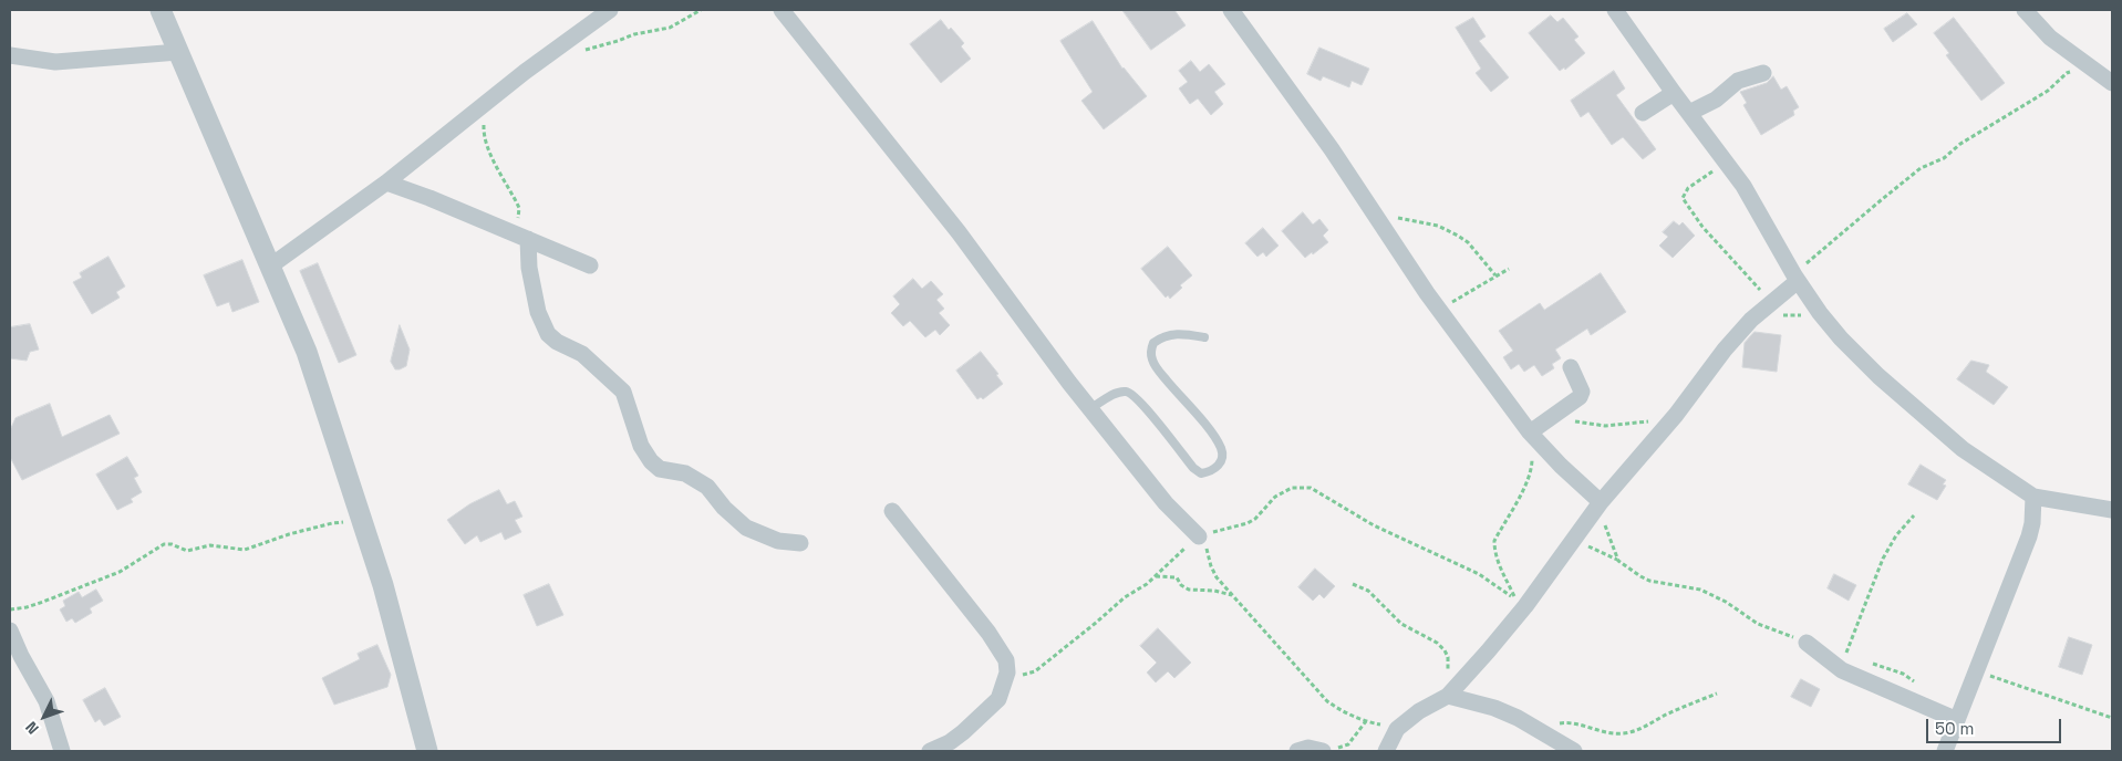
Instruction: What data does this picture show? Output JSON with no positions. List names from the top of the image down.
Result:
{
  "scale_bar": "50 m",
  "north": "bottom left"
}
